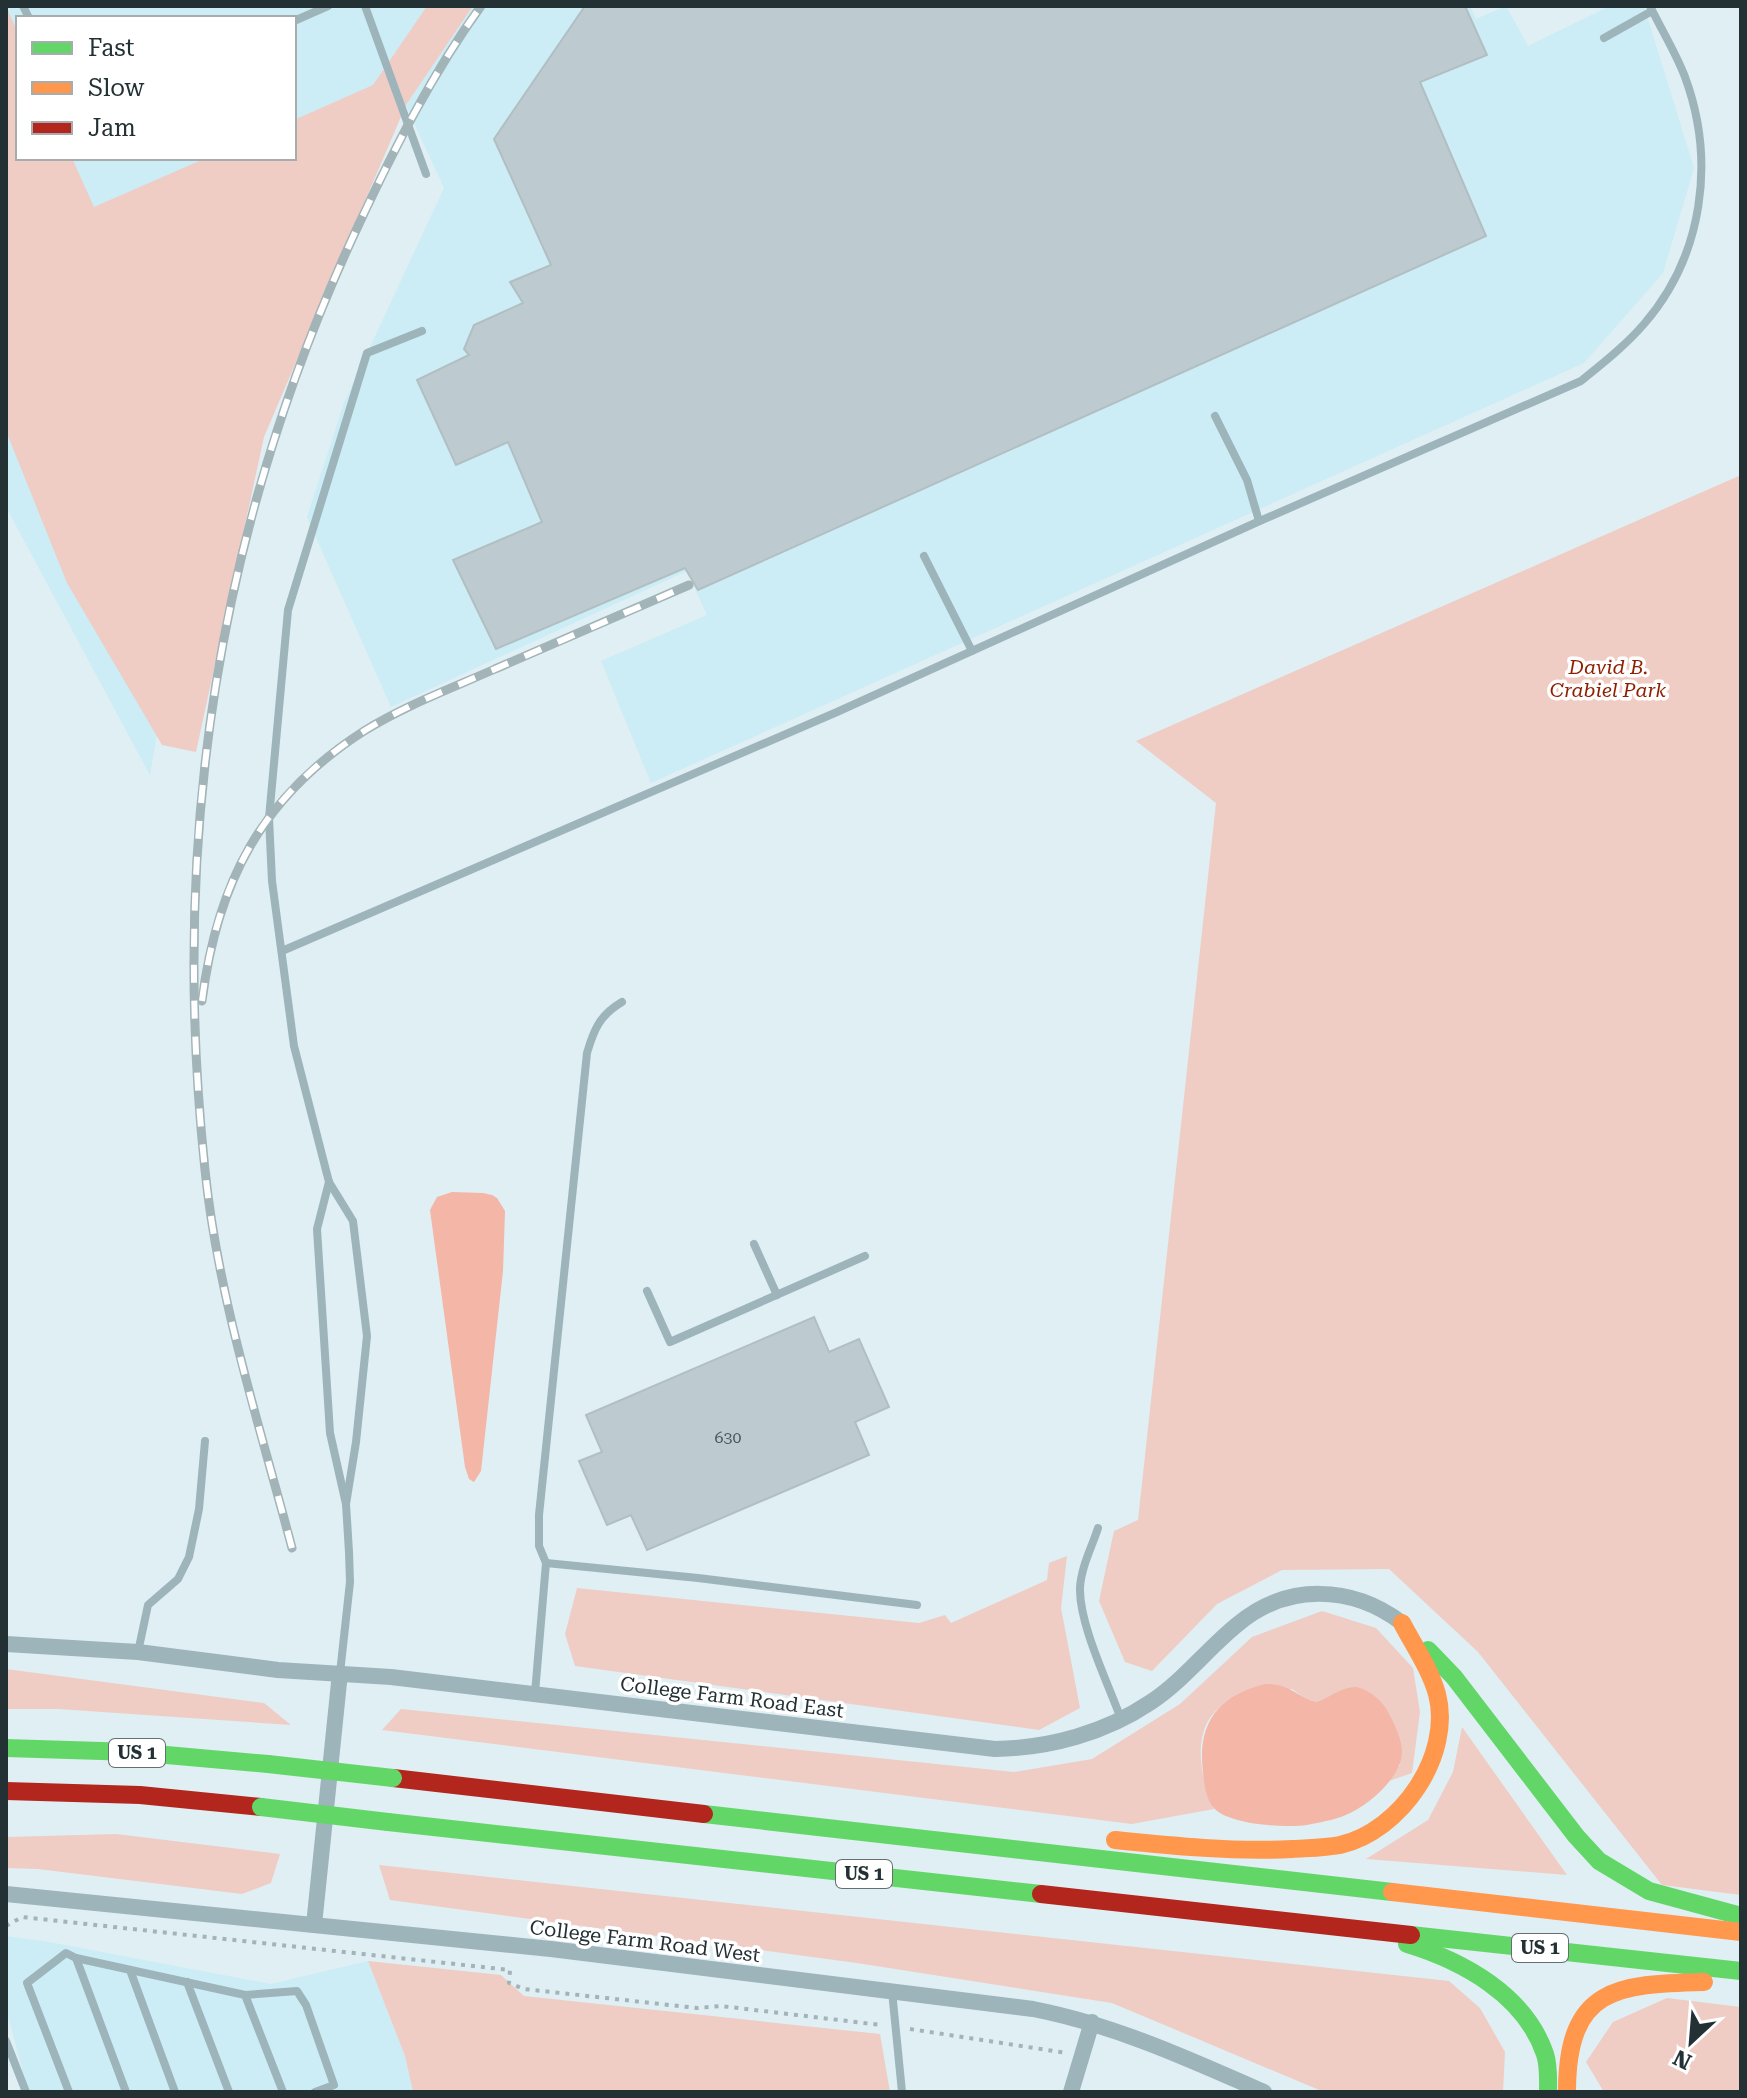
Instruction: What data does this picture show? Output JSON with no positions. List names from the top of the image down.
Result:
{
  "streets": {
    "highway": ["US 1"],
    "street": ["College Farm Road East", "College Farm Road West"]
  },
  "parks": ["David B. Crabiel Park"],
  "house_numbers": ["630"],
  "legend": ["Fast", "Slow", "Jam"],
  "north": "bottom left"
}
